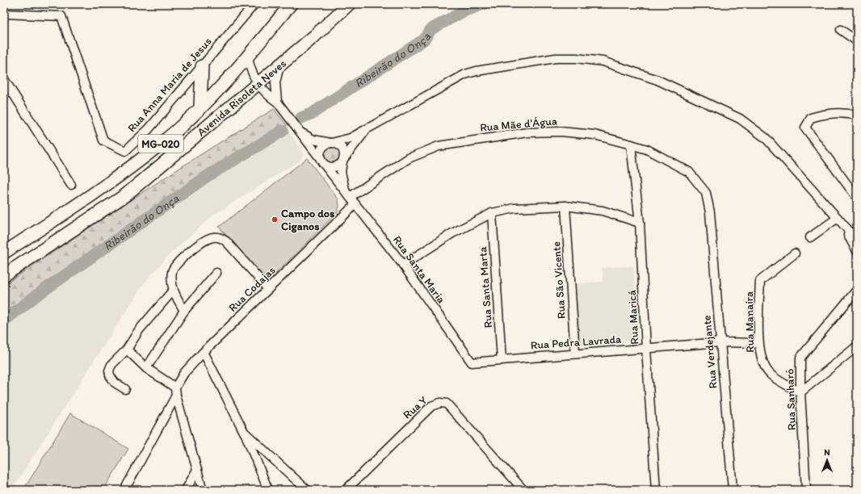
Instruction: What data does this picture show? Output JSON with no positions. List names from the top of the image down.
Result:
{
  "streets": {
    "highway": ["Avenida Risoleta Neves", "MG-020"],
    "street": [
      "Rua Anna Maria de Jesus",
      "Rua Mãe d'Água",
      "Rua Santa Maria",
      "Rua São Vicente",
      "Rua Santa Marta",
      "Rua Codajas",
      "Rua Maricá",
      "Rua Manaíra",
      "Rua Pedra Lavrada",
      "Rua Verdejante",
      "Rua Sanharó",
      "Rua Y"
    ]
  },
  "crossings": [
    ["Avenida Risoleta Neves", "Rua Santa Maria"],
    ["Rua Mãe d'Água", "Rua Santa Maria"],
    ["Rua Mãe d'Água", "Rua Maricá"],
    ["Rua Mãe d'Água", "Rua Verdejante"],
    ["Rua Santa Maria", "Rua Codajas"],
    ["Rua Santa Maria", "Rua Pedra Lavrada"],
    ["Rua São Vicente", "Rua Pedra Lavrada"],
    ["Rua Santa Marta", "Rua Pedra Lavrada"],
    ["Rua Maricá", "Rua Pedra Lavrada"],
    ["Rua Manaíra", "Rua Pedra Lavrada"],
    ["Rua Manaíra", "Rua Sanharó"],
    ["Rua Pedra Lavrada", "Rua Verdejante"]
  ],
  "water": ["Ribeirão do Onça"],
  "places": ["Campo dos Ciganos"],
  "north": "top"
}
